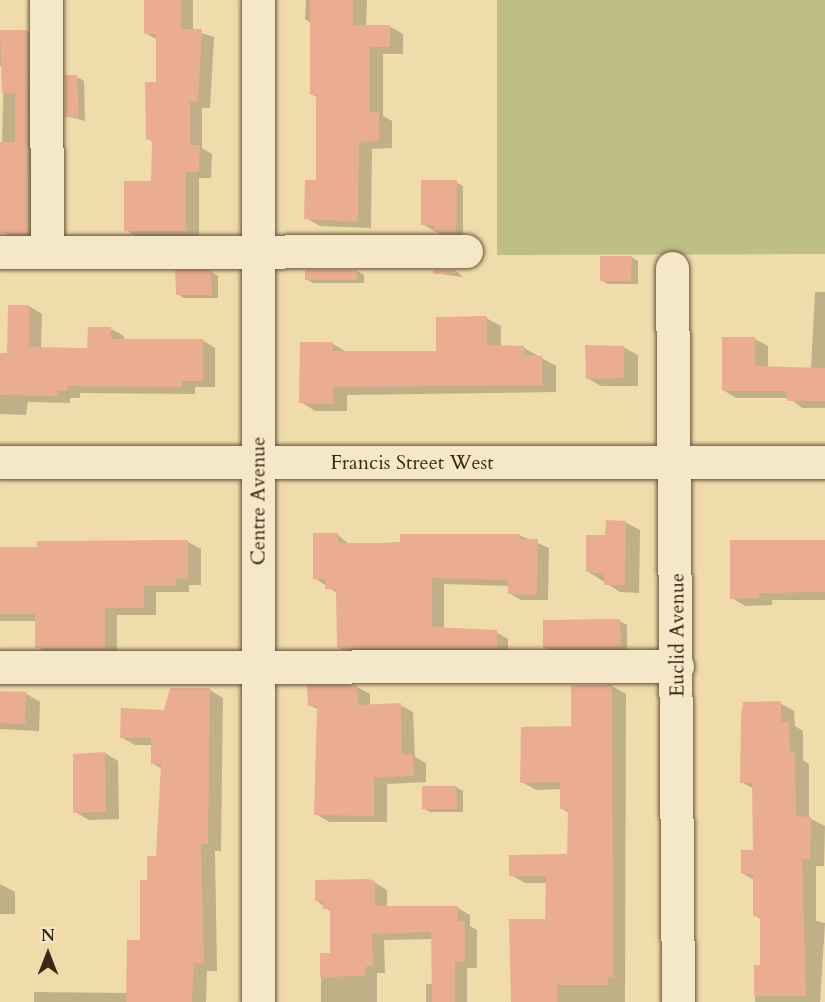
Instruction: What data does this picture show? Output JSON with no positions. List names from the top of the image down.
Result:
{
  "streets": {
    "street": ["Francis Street West", "Centre Avenue", "Euclid Avenue"]
  },
  "crossings": [
    ["Francis Street West", "Centre Avenue"],
    ["Francis Street West", "Euclid Avenue"]
  ],
  "north": "top"
}
